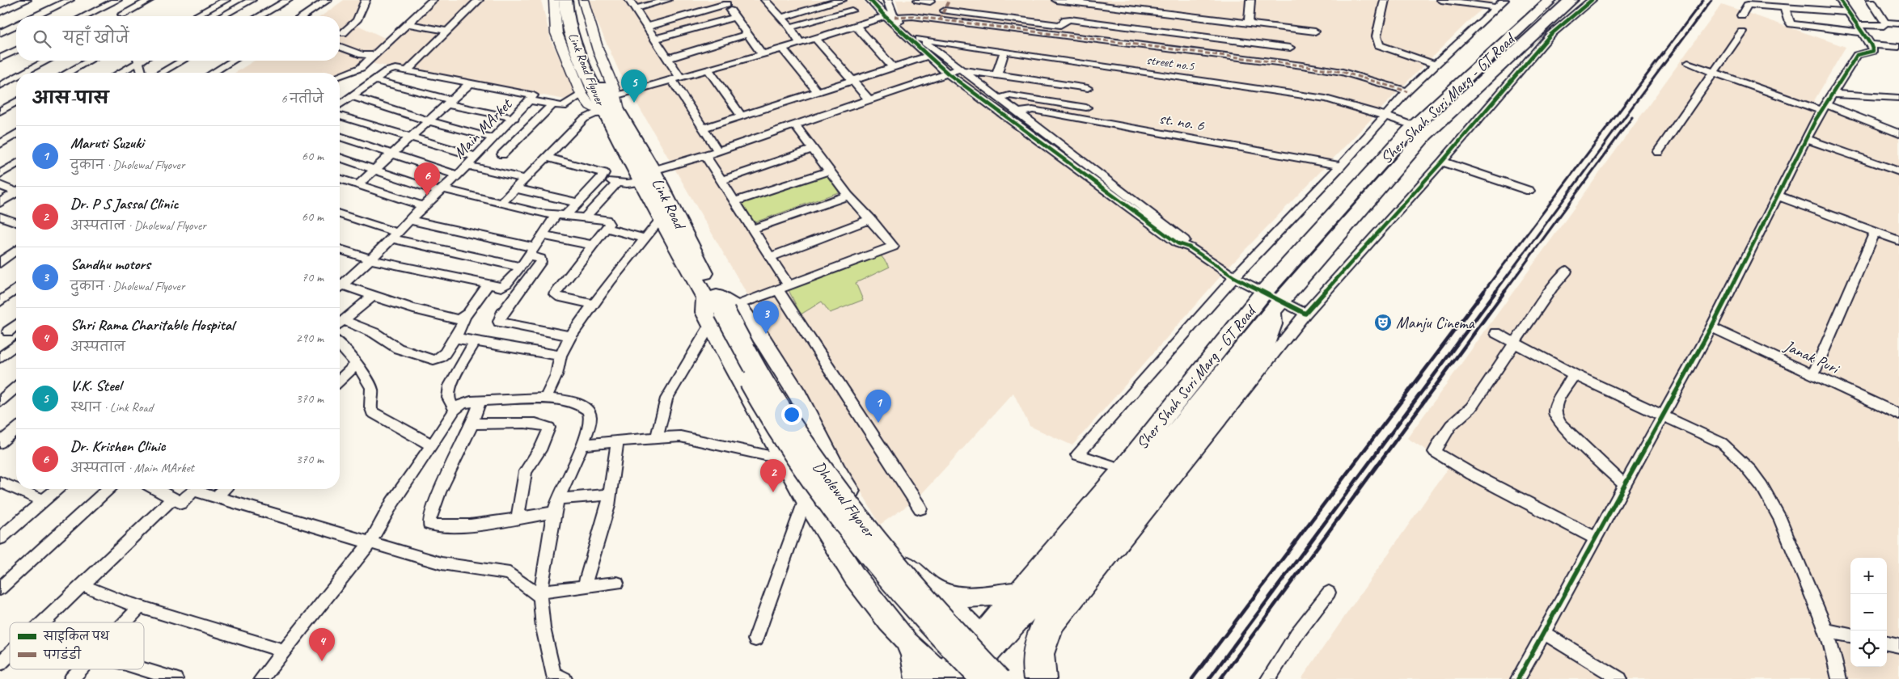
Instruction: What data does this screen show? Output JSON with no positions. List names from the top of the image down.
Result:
{
  "streets": {
    "main road": [
      "Link Road Flyover",
      "Sher Shah Suri Marg - GT Road",
      "Link Road",
      "Dholewal Flyover"
    ],
    "street": [
      "street no.5",
      "st. no. 6",
      "Main MArket",
      "Janak Puri"
    ]
  },
  "crossings": [
    ["street no.5", "Sher Shah Suri Marg - GT Road"],
    ["Link Road Flyover", "Link Road"],
    ["Link Road", "Dholewal Flyover"]
  ],
  "places": {
    "theatre": ["Manju Cinema"]
  },
  "legend": ["साइकिल पथ", "पगडंडी"],
  "page": {
    "search": "यहाँ खोजें",
    "pins": [
      "5",
      "6",
      "3",
      "1",
      "2",
      "4"
    ],
    "heading": ["आस-पास", "6 नतीजे"],
    "list": [
      {
        "mark": "1",
        "name": "Maruti Suzuki",
        "note": "दुकान · Dholewal Flyover",
        "value": "60 m"
      },
      {
        "mark": "2",
        "name": "Dr. P S Jassal Clinic",
        "note": "अस्पताल · Dholewal Flyover",
        "value": "60 m"
      },
      {
        "mark": "3",
        "name": "Sandhu motors",
        "note": "दुकान · Dholewal Flyover",
        "value": "70 m"
      },
      {
        "mark": "4",
        "name": "Shri Rama Charitable Hospital",
        "note": "अस्पताल",
        "value": "290 m"
      },
      {
        "mark": "5",
        "name": "V.K. Steel",
        "note": "स्थान · Link Road",
        "value": "370 m"
      },
      {
        "mark": "6",
        "name": "Dr. Krishen Clinic",
        "note": "अस्पताल · Main MArket",
        "value": "370 m"
      }
    ],
    "map_buttons": ["+", "−"]
  }
}
